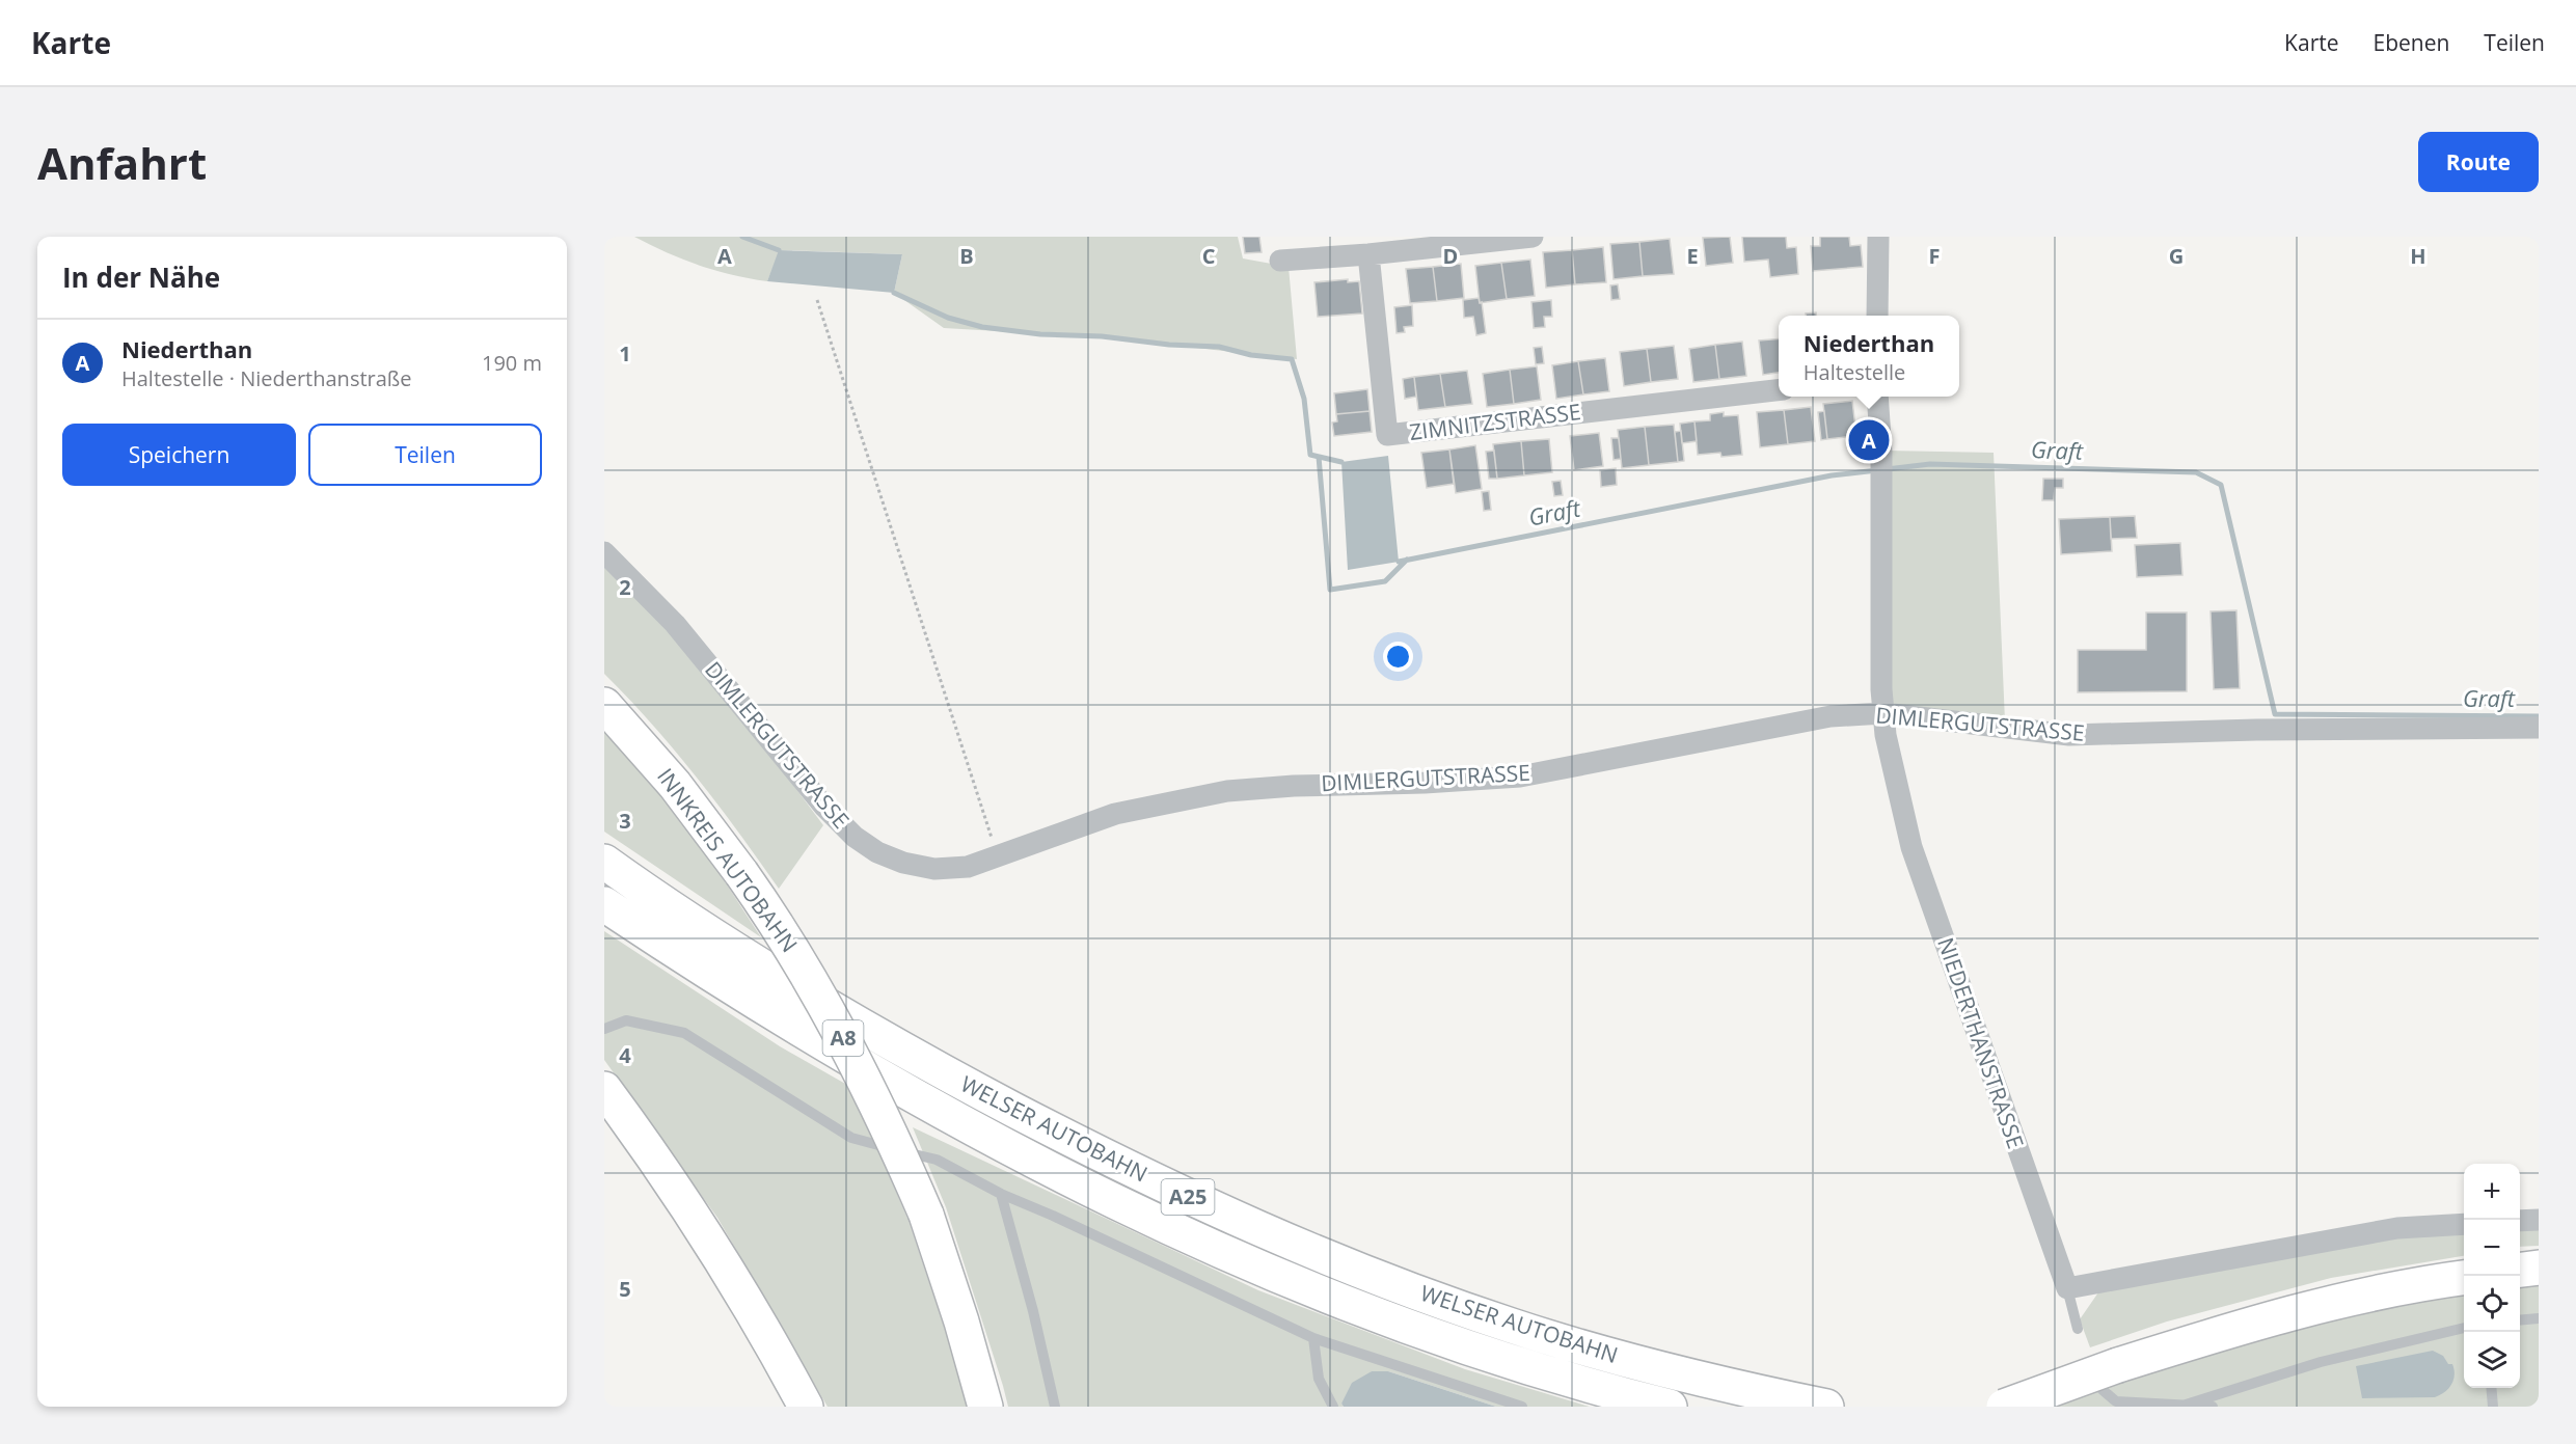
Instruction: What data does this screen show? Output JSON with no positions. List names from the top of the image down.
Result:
{
  "streets": {
    "highway": [
      "INNKREIS AUTOBAHN",
      "A8",
      "WELSER AUTOBAHN",
      "A25"
    ],
    "street": ["ZIMNITZSTRASSE", "DIMLERGUTSTRASSE", "NIEDERTHANSTRASSE"]
  },
  "crossings": [
    ["DIMLERGUTSTRASSE", "NIEDERTHANSTRASSE"]
  ],
  "water": ["Graft"],
  "page": {
    "header": "Karte",
    "nav": ["Karte", "Ebenen", "Teilen"],
    "buttons": [
      "Route",
      ["Speichern", "Teilen"]
    ],
    "title": "Anfahrt",
    "heading": "In der Nähe",
    "popup": ["Niederthan", "Haltestelle"],
    "list": [
      {
        "mark": "A",
        "name": "Niederthan",
        "note": "Haltestelle · Niederthanstraße",
        "value": "190 m"
      }
    ],
    "pins": "A",
    "map_buttons": ["+", "−"]
  },
  "grid": {
    "columns": [
      "A",
      "B",
      "C",
      "D",
      "E",
      "F",
      "G",
      "H"
    ],
    "rows": [
      "1",
      "2",
      "3",
      "4",
      "5"
    ]
  }
}
